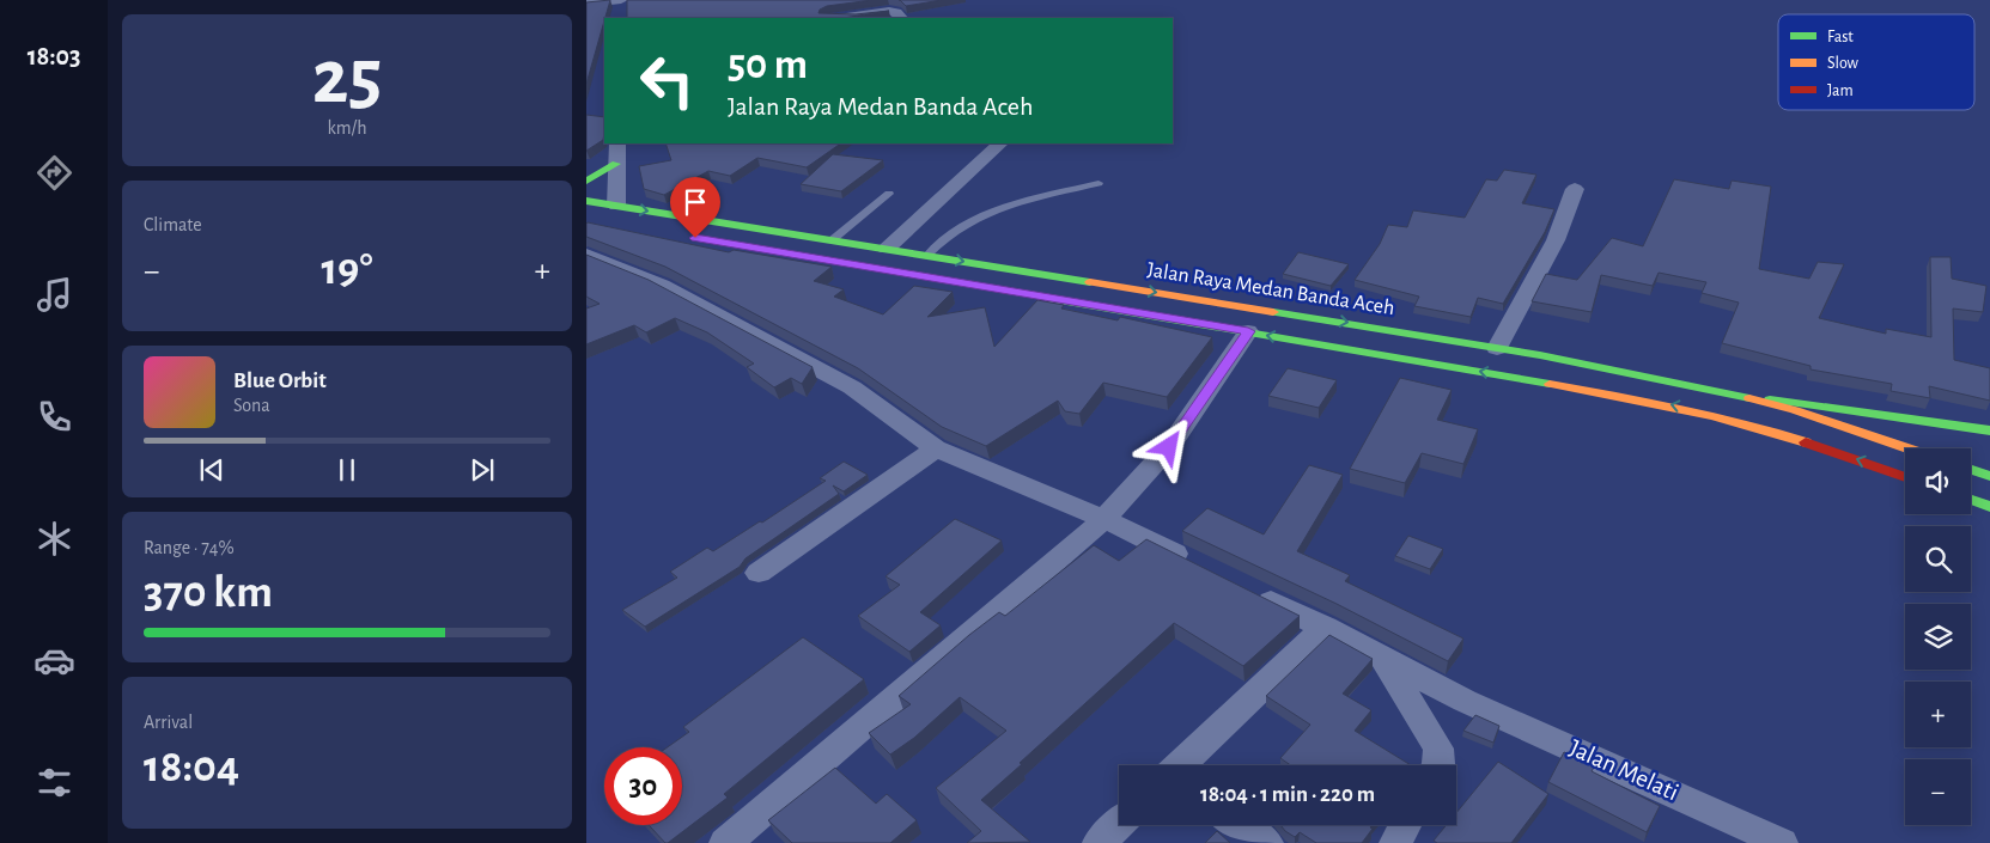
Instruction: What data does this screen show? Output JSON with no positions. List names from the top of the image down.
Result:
{
  "streets": {
    "main road": ["Jalan Raya Medan Banda Aceh"],
    "street": ["Jalan Melati"]
  },
  "legend": ["Fast", "Slow", "Jam"],
  "page": {
    "tabs": "18:03",
    "tile": [
      ["25", "km/h"],
      "Climate",
      ["Range · 74%", "370 km"],
      ["Arrival", "18:04"]
    ],
    "turn": ["50 m", "Jalan Raya Medan Banda Aceh"],
    "heat": ["−", "19°", "+"],
    "song": ["Blue Orbit", "Sona"],
    "map_buttons": ["+", "−"],
    "limit": "30",
    "trip": "18:04 · 1 min · 220 m"
  }
}
